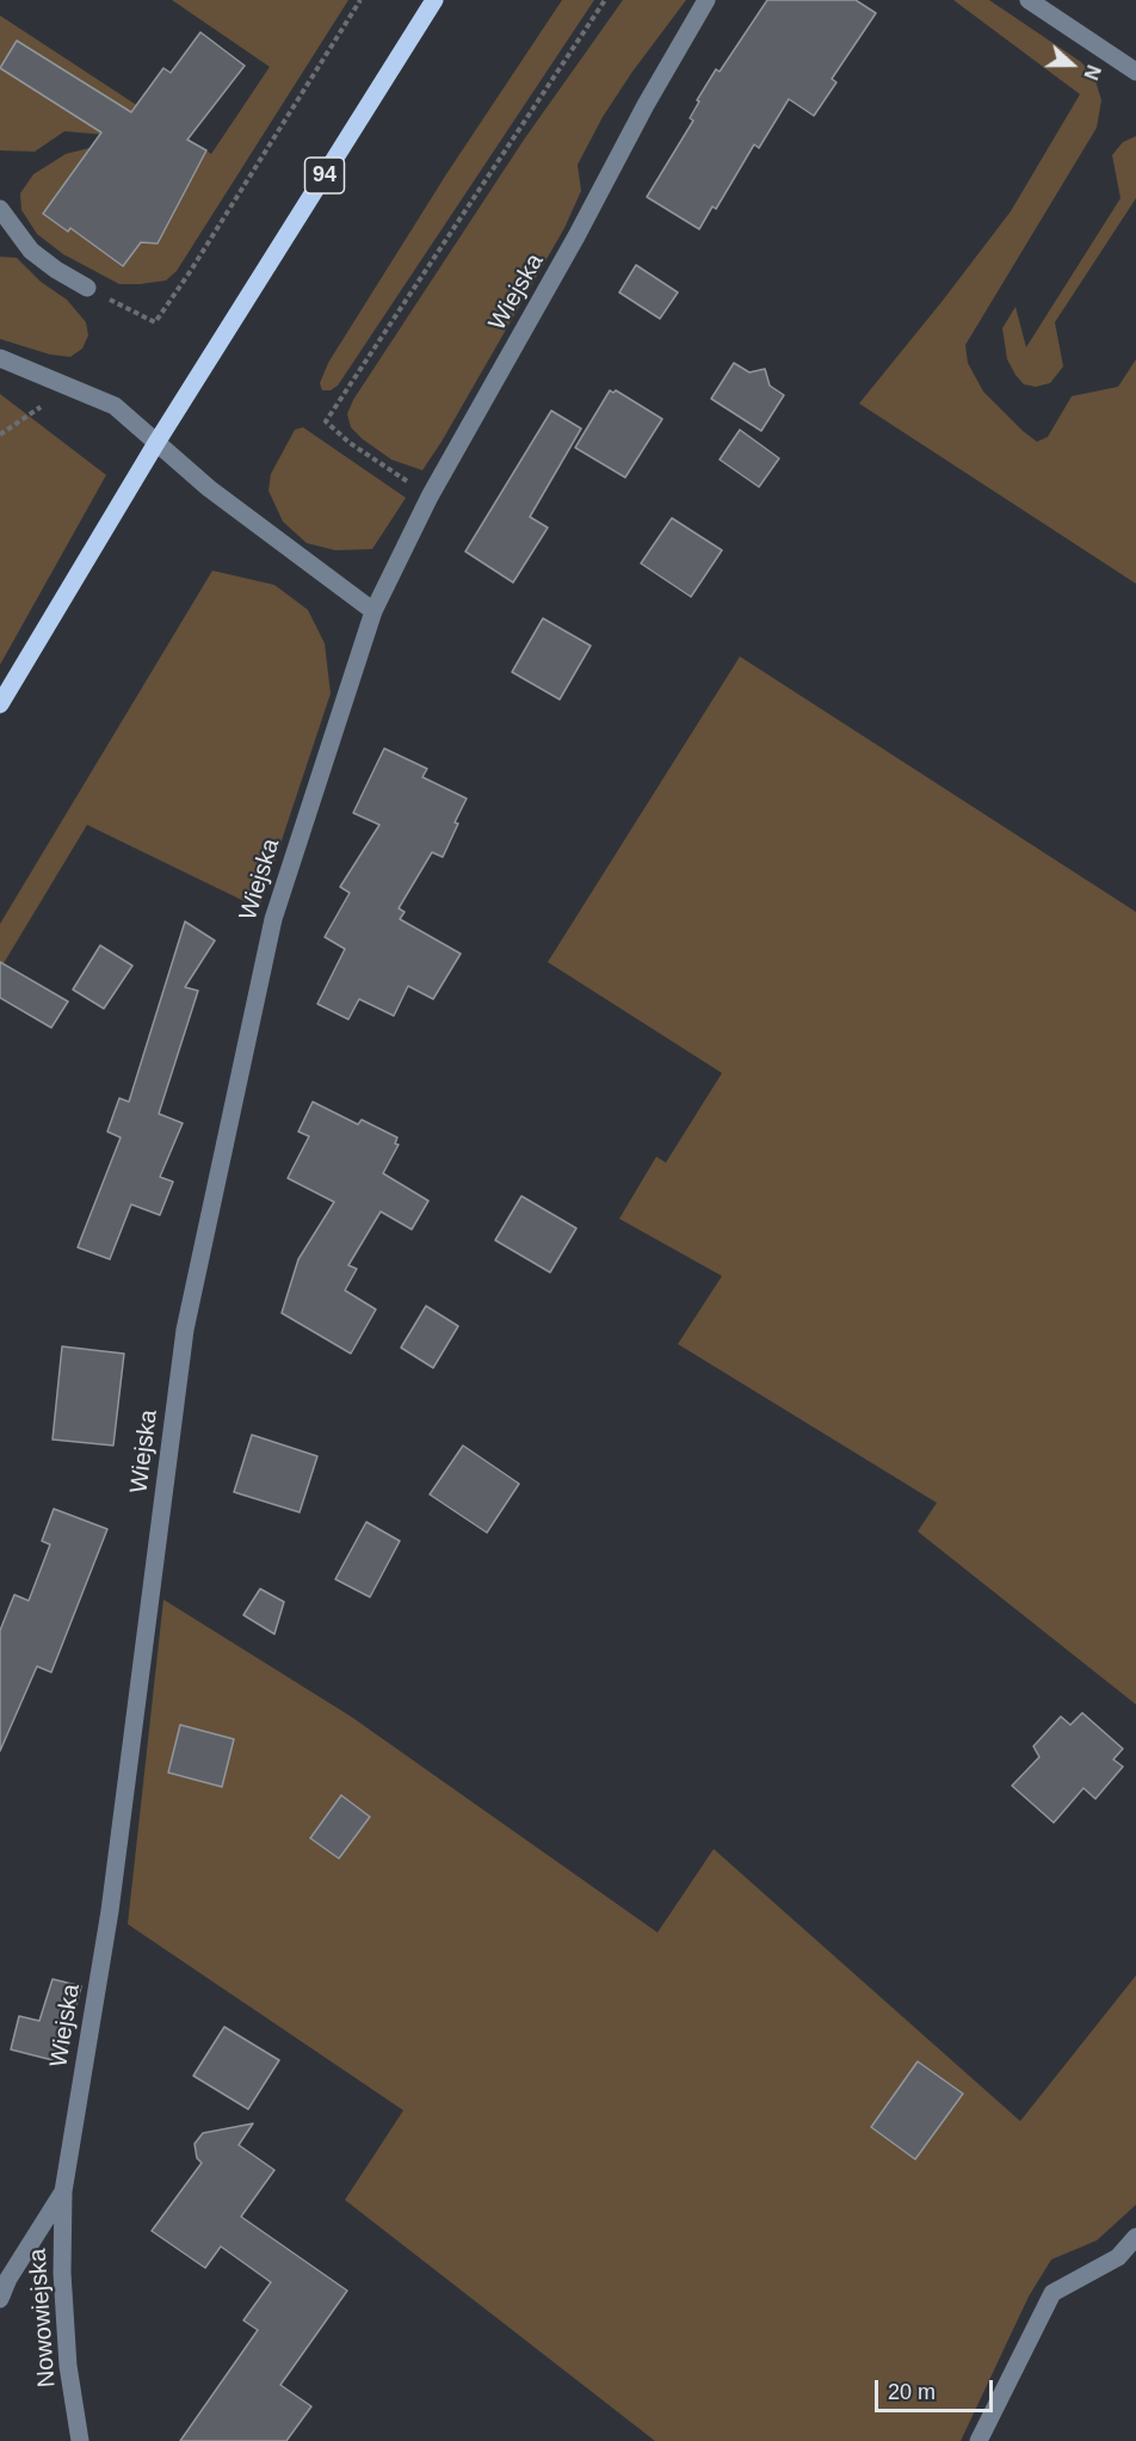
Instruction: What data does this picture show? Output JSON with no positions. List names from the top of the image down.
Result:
{
  "streets": {
    "main road": ["94"],
    "street": ["Wiejska", "Nowowiejska"]
  },
  "crossings": [
    ["Wiejska", "Nowowiejska"]
  ],
  "scale_bar": "20 m",
  "north": "right"
}
